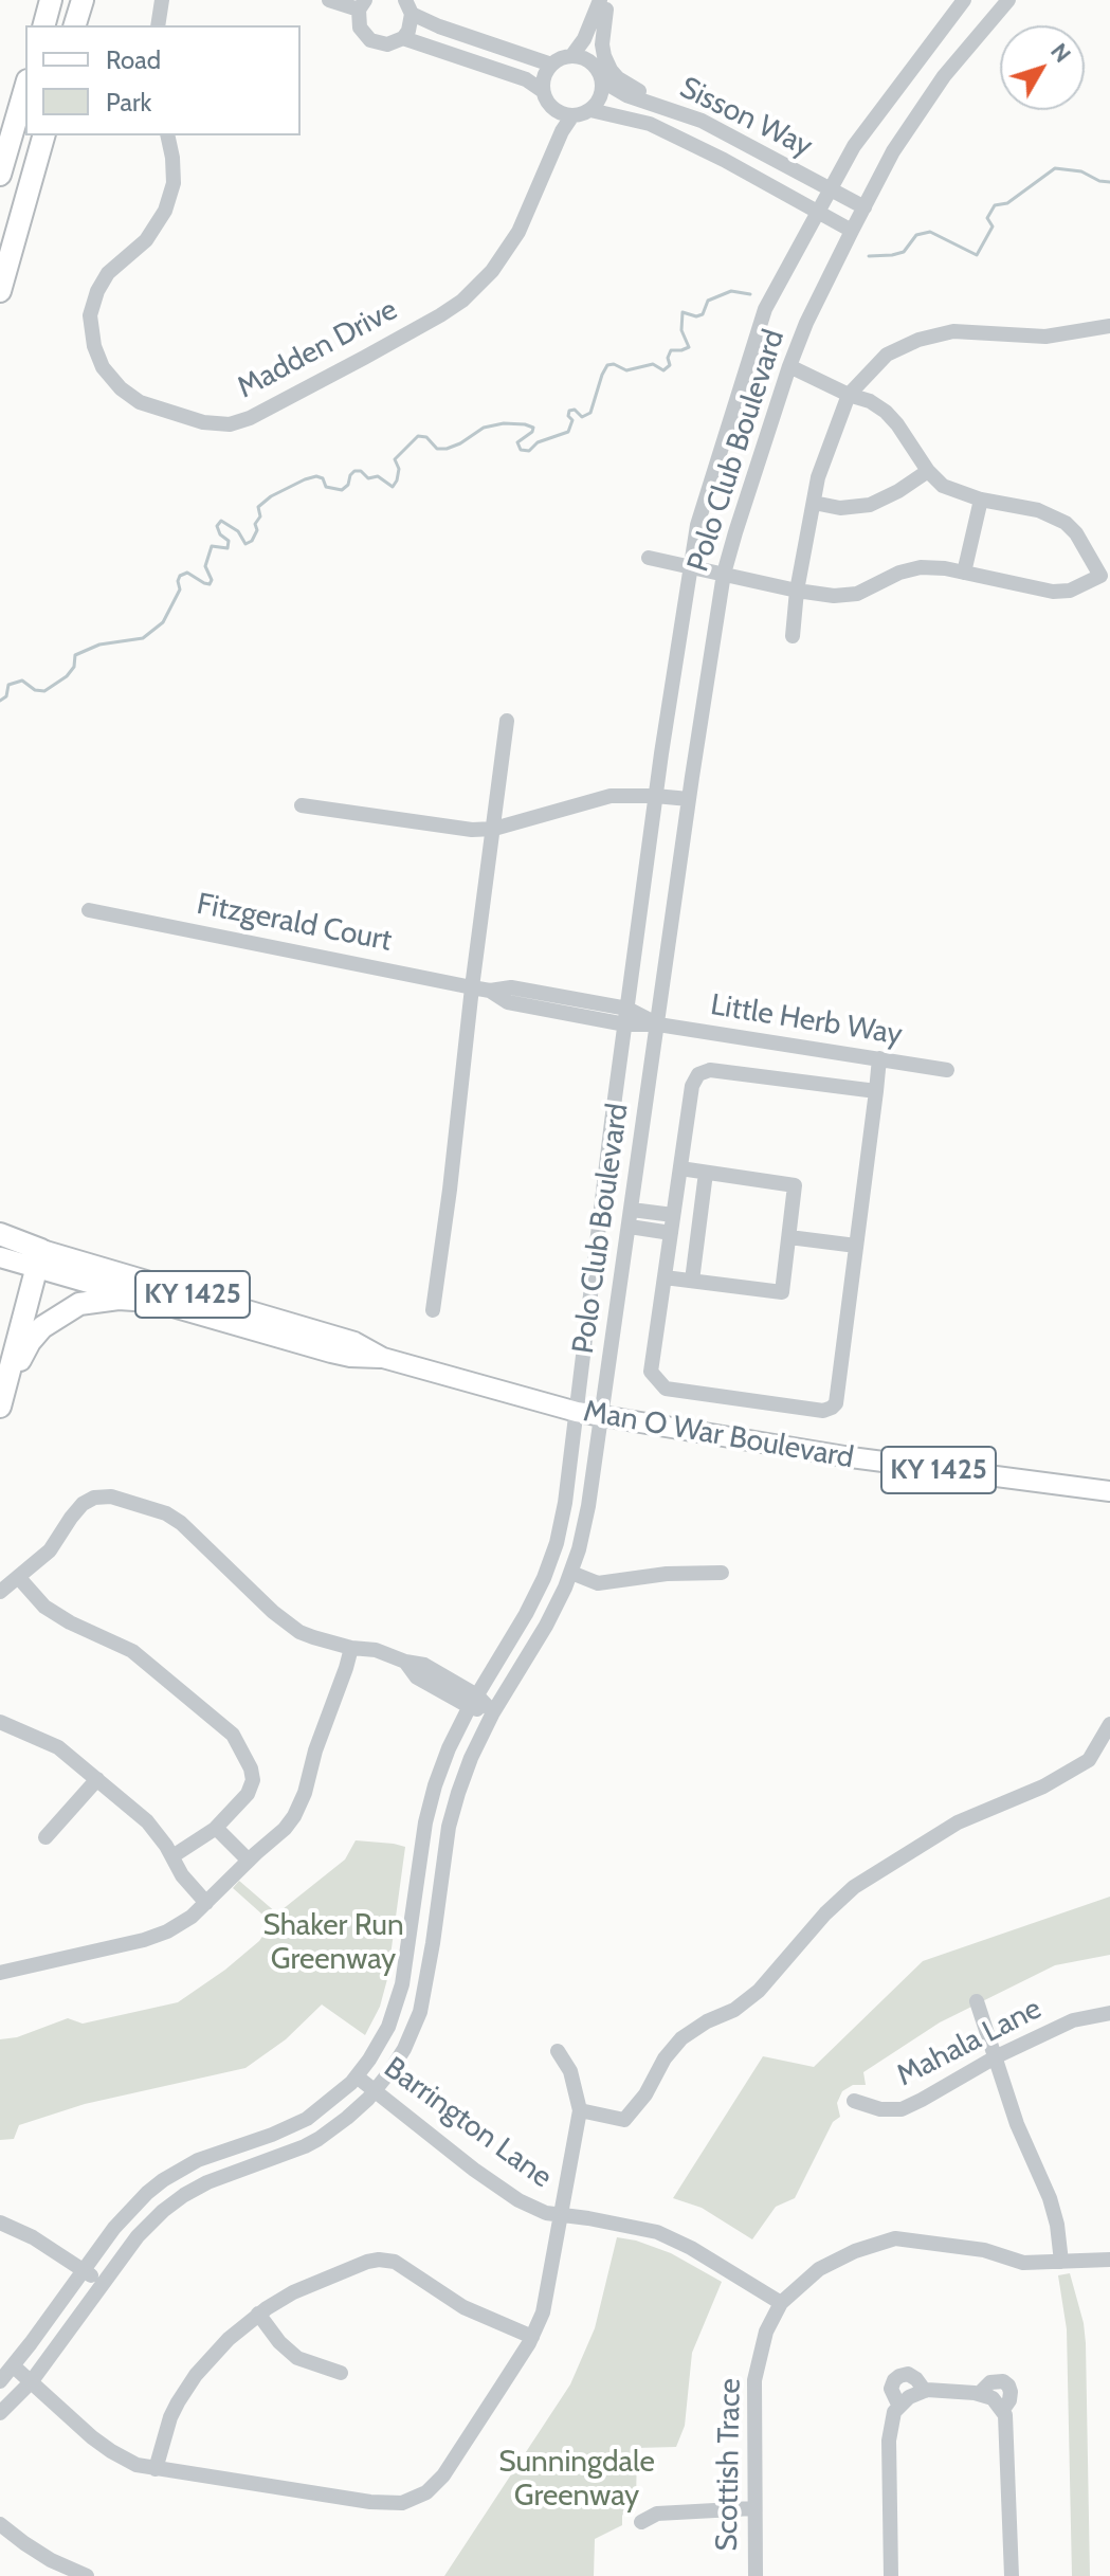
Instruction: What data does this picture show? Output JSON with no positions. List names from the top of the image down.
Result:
{
  "streets": {
    "main road": ["KY 1425", "Man O War Boulevard"],
    "street": [
      "Sisson Way",
      "Madden Drive",
      "Polo Club Boulevard",
      "Fitzgerald Court",
      "Little Herb Way",
      "Mahala Lane",
      "Barrington Lane",
      "Scottish Trace"
    ]
  },
  "crossings": [
    ["Sisson Way", "Madden Drive"],
    ["Sisson Way", "Polo Club Boulevard"],
    ["Polo Club Boulevard", "Fitzgerald Court"],
    ["Polo Club Boulevard", "Little Herb Way"],
    ["Polo Club Boulevard", "Man O War Boulevard"],
    ["Polo Club Boulevard", "Barrington Lane"],
    ["Fitzgerald Court", "Little Herb Way"],
    ["Barrington Lane", "Scottish Trace"]
  ],
  "parks": ["Shaker Run Greenway", "Sunningdale Greenway"],
  "legend": ["Road", "Park"],
  "north": "top right"
}
